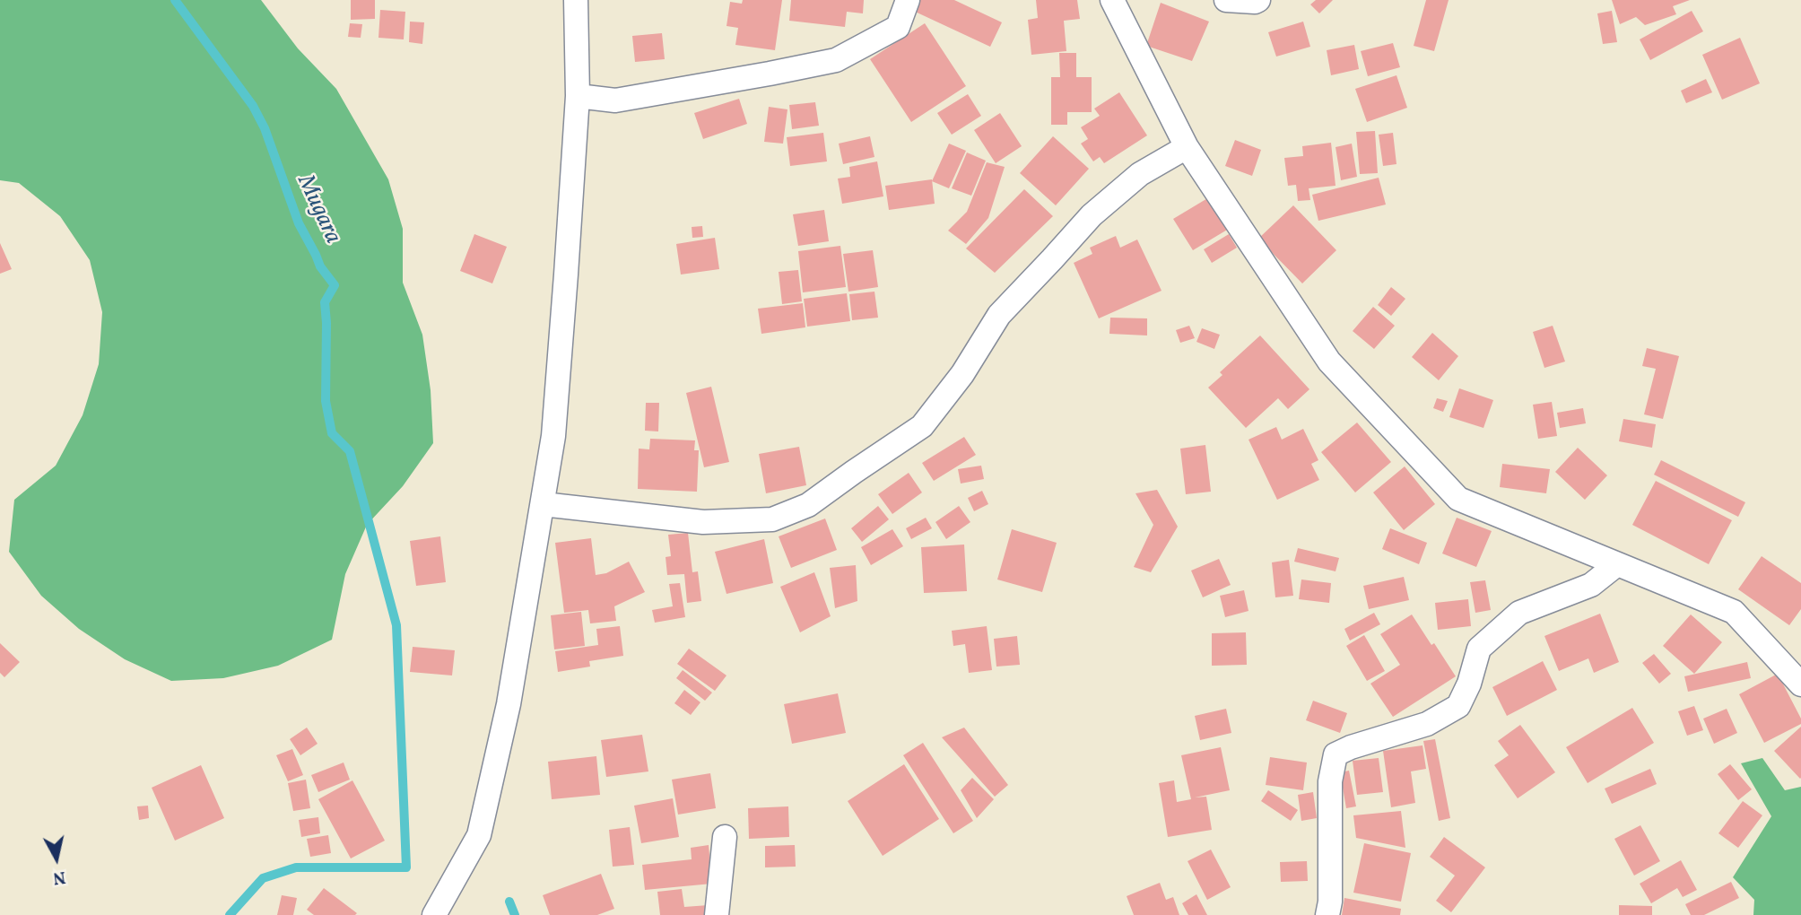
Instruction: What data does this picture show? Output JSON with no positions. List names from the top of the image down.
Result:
{
  "water": ["Mugara"],
  "north": "bottom"
}
